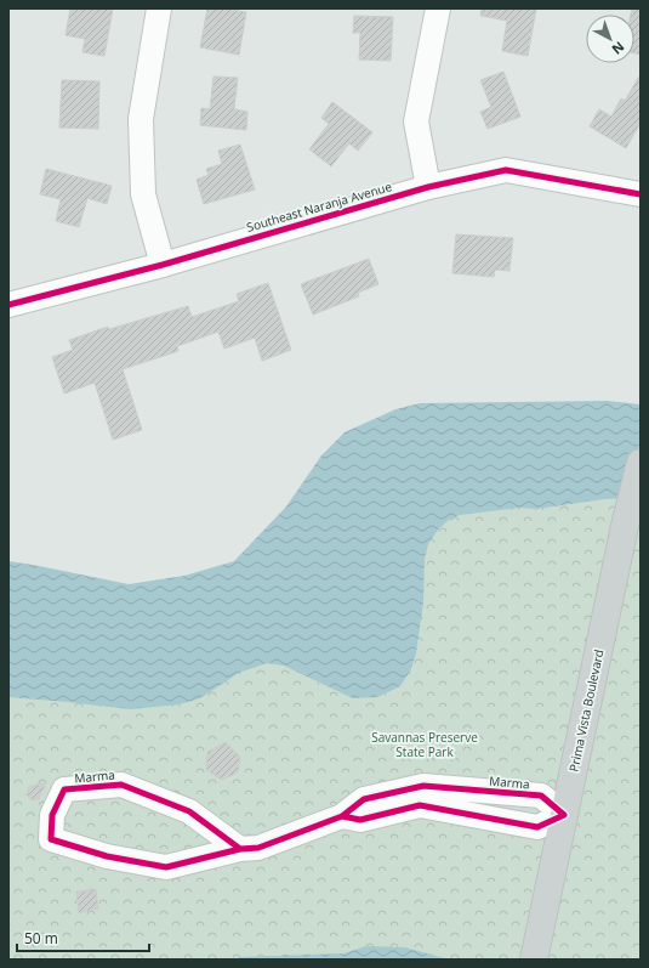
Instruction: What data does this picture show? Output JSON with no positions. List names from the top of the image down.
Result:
{
  "streets": {
    "main road": ["Prima Vista Boulevard"],
    "street": ["Southeast Naranja Avenue", "Marma"]
  },
  "crossings": [
    ["Prima Vista Boulevard", "Marma"]
  ],
  "parks": ["Savannas Preserve State Park"],
  "scale_bar": "50 m",
  "north": "bottom right"
}
